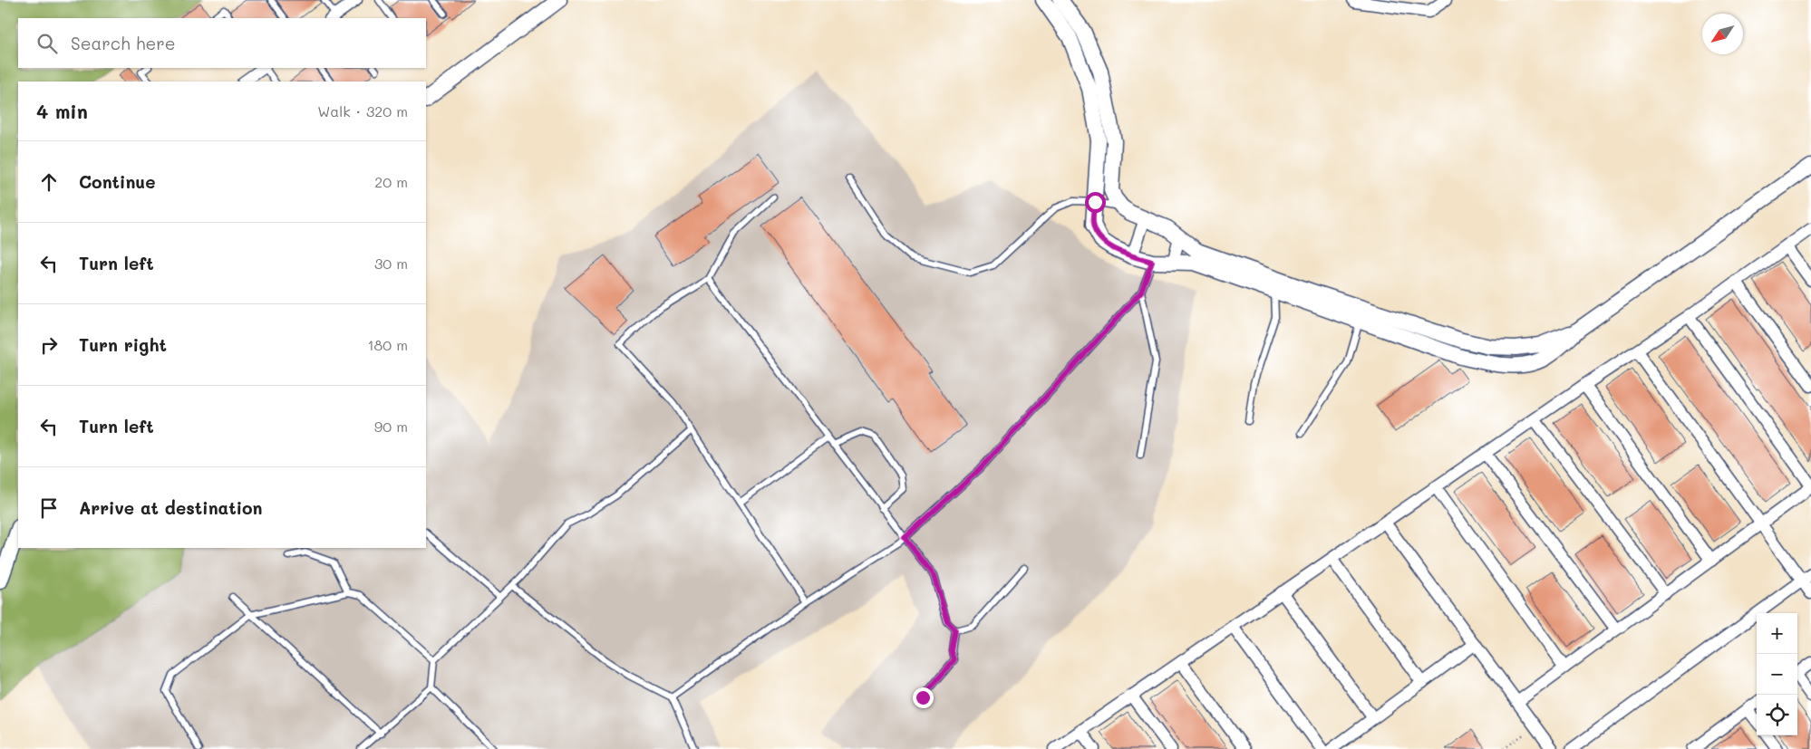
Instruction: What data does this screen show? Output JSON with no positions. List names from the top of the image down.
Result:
{
  "north": "bottom left",
  "page": {
    "search": "Search here",
    "heading": ["4 min", "Walk · 320 m"],
    "list": [
      ["Continue", "20 m"],
      ["Turn left", "30 m"],
      ["Turn right", "180 m"],
      ["Turn left", "90 m"],
      "Arrive at destination"
    ],
    "map_buttons": ["+", "−"]
  }
}
